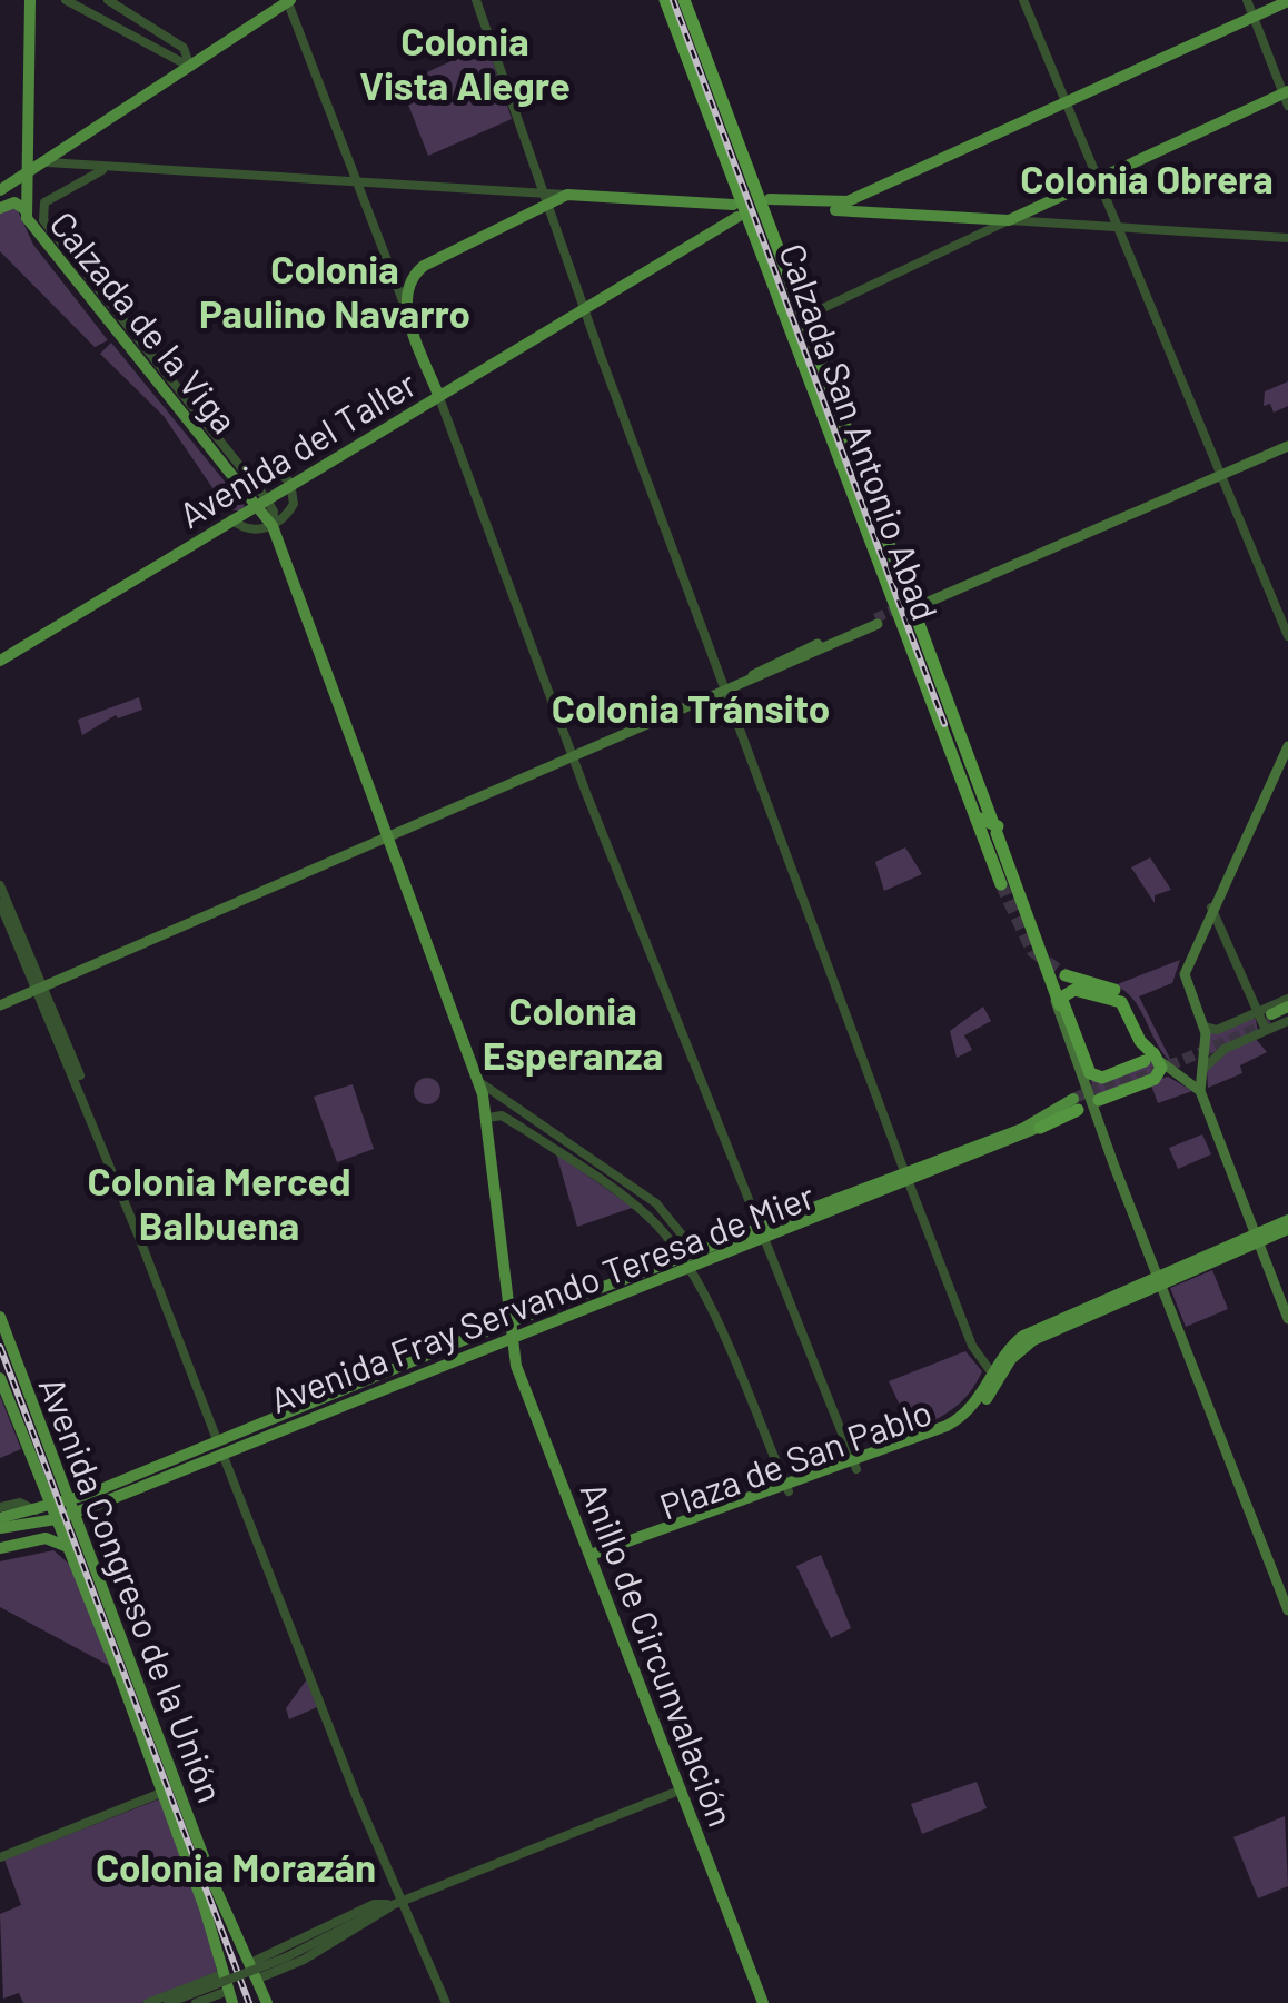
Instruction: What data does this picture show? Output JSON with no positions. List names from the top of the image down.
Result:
{
  "streets": {
    "highway": ["Calzada San Antonio Abad"],
    "main road": [
      "Calzada de la Viga",
      "Avenida del Taller",
      "Avenida Fray Servando Teresa de Mier",
      "Plaza de San Pablo",
      "Avenida Congreso de la Unión",
      "Anillo de Circunvalación"
    ]
  },
  "crossings": [
    ["Calzada de la Viga", "Avenida del Taller"],
    ["Calzada de la Viga", "Anillo de Circunvalación"],
    ["Avenida Fray Servando Teresa de Mier", "Avenida Congreso de la Unión"],
    ["Avenida Fray Servando Teresa de Mier", "Anillo de Circunvalación"],
    ["Plaza de San Pablo", "Anillo de Circunvalación"]
  ],
  "districts": [
    "Colonia Vista Alegre",
    "Colonia Obrera",
    "Colonia Paulino Navarro",
    "Colonia Tránsito",
    "Colonia Esperanza",
    "Colonia Merced Balbuena",
    "Colonia Morazán"
  ]
}
